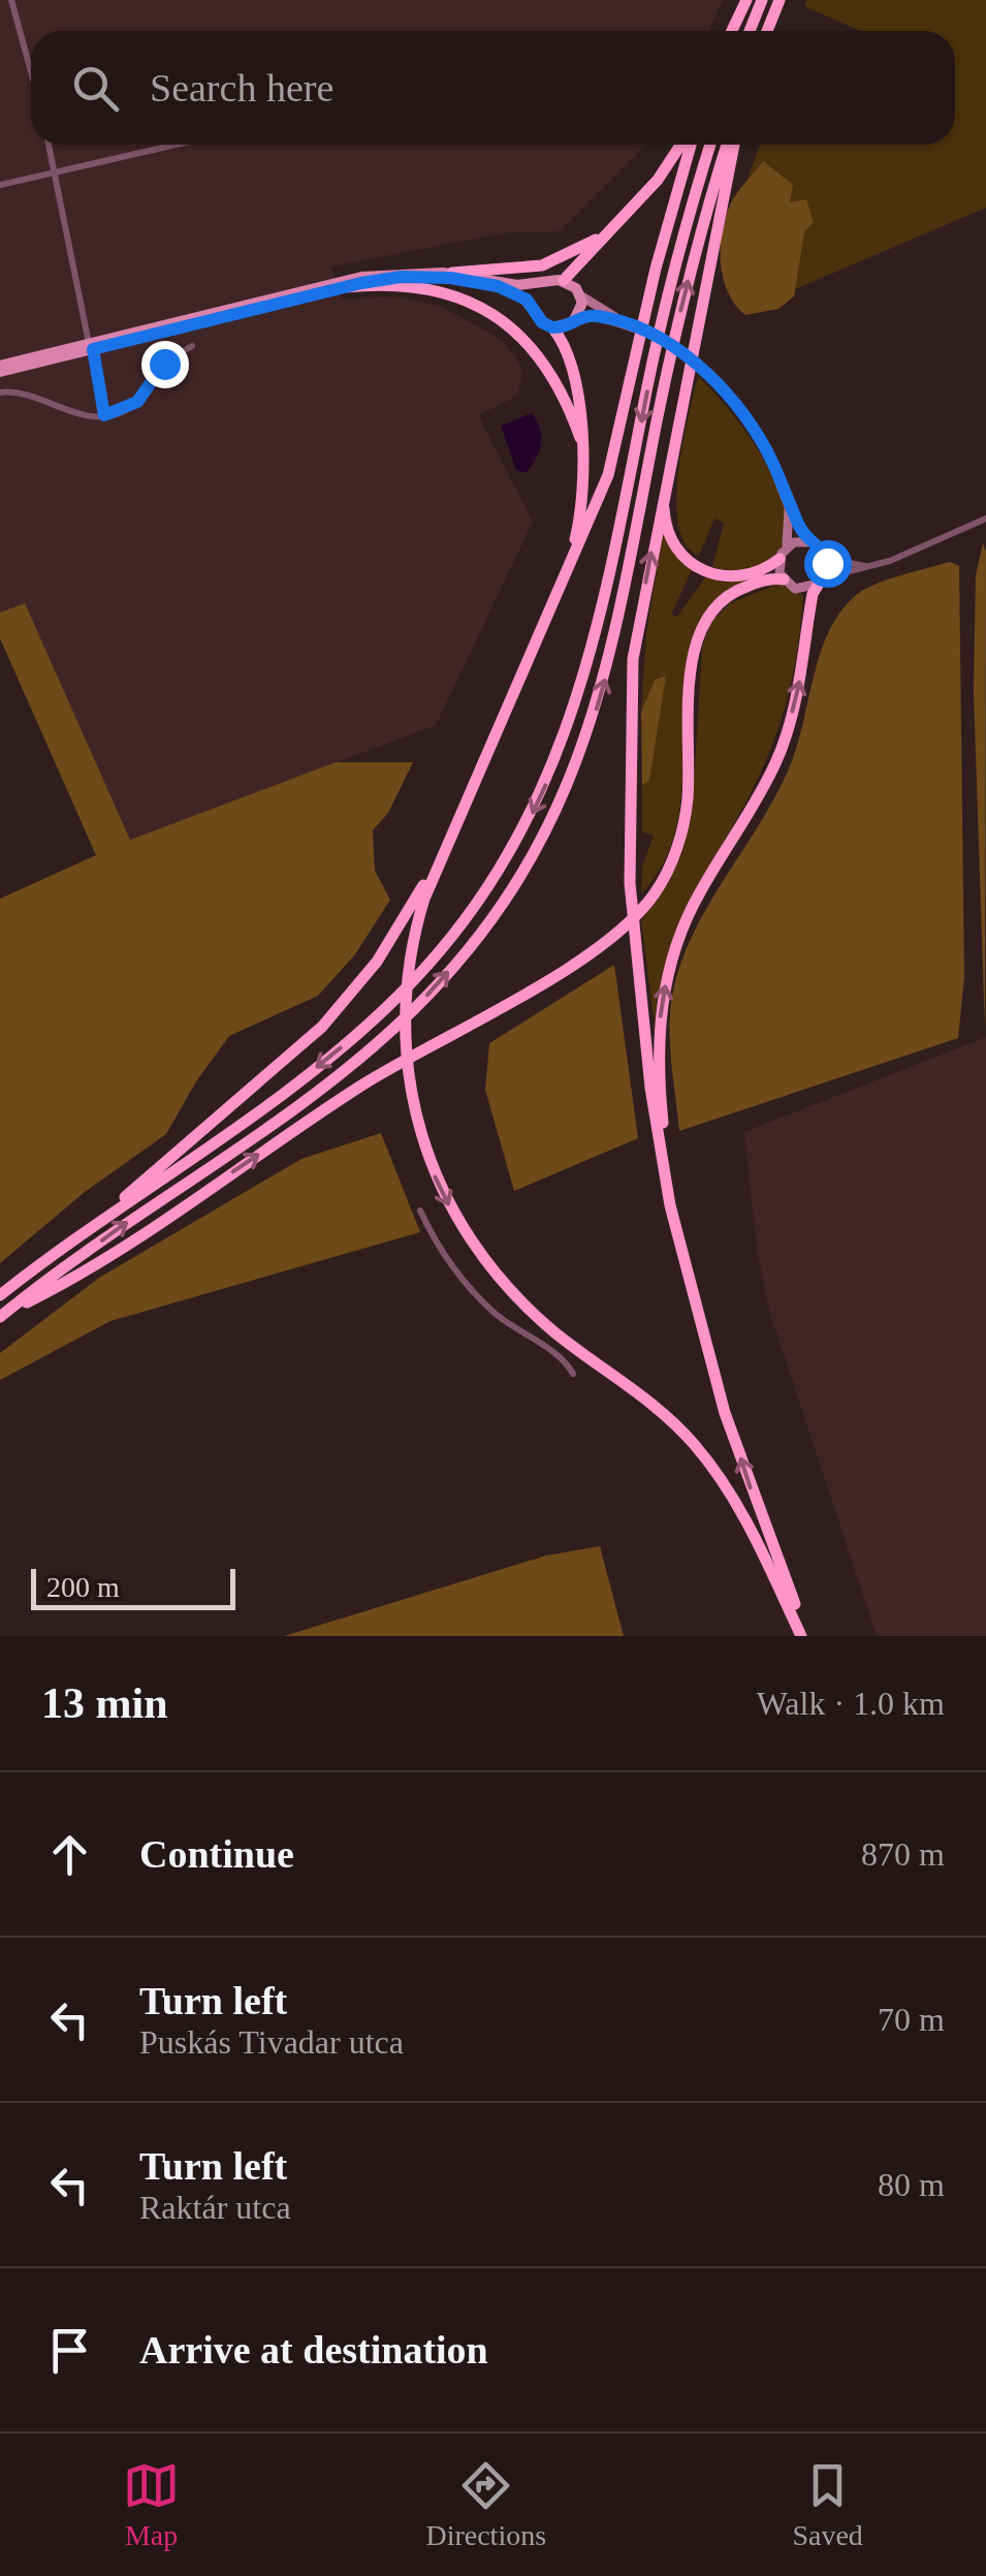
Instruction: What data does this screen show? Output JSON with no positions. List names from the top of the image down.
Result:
{
  "scale_bar": "200 m",
  "page": {
    "search": "Search here",
    "scale": "200 m",
    "heading": ["13 min", "Walk · 1.0 km"],
    "list": [
      ["Continue", "870 m"],
      ["Turn left", "Puskás Tivadar utca", "70 m"],
      ["Turn left", "Raktár utca", "80 m"],
      "Arrive at destination"
    ],
    "nav": ["Map", "Directions", "Saved"]
  }
}
